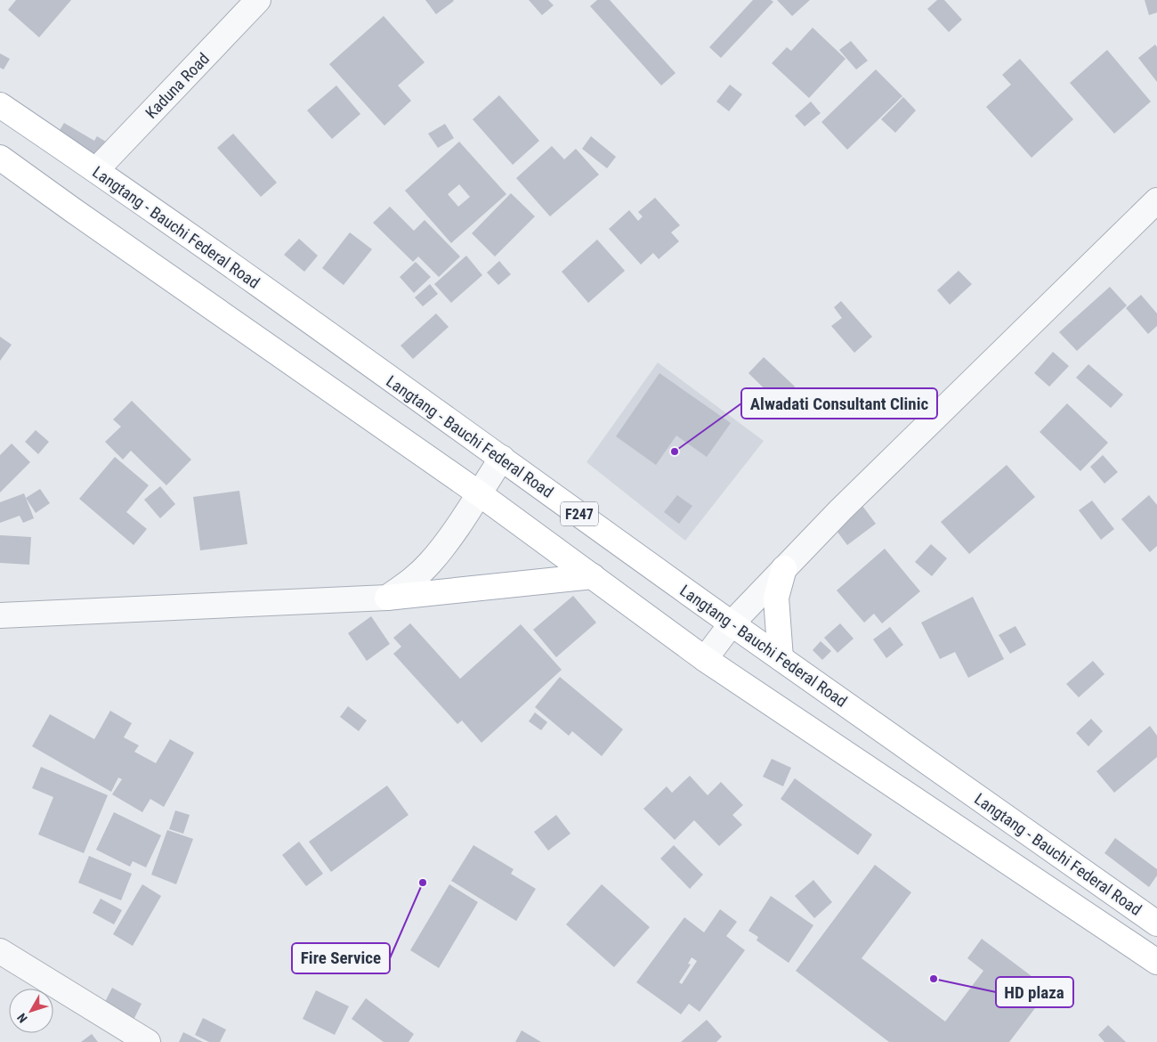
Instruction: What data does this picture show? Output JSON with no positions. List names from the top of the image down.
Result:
{
  "streets": {
    "main road": ["Langtang - Bauchi Federal Road", "F247"],
    "street": ["Kaduna Road"]
  },
  "crossings": [
    ["Kaduna Road", "Langtang - Bauchi Federal Road"]
  ],
  "places": ["Alwadati Consultant Clinic", "Fire Service", "HD plaza"],
  "north": "bottom left"
}
